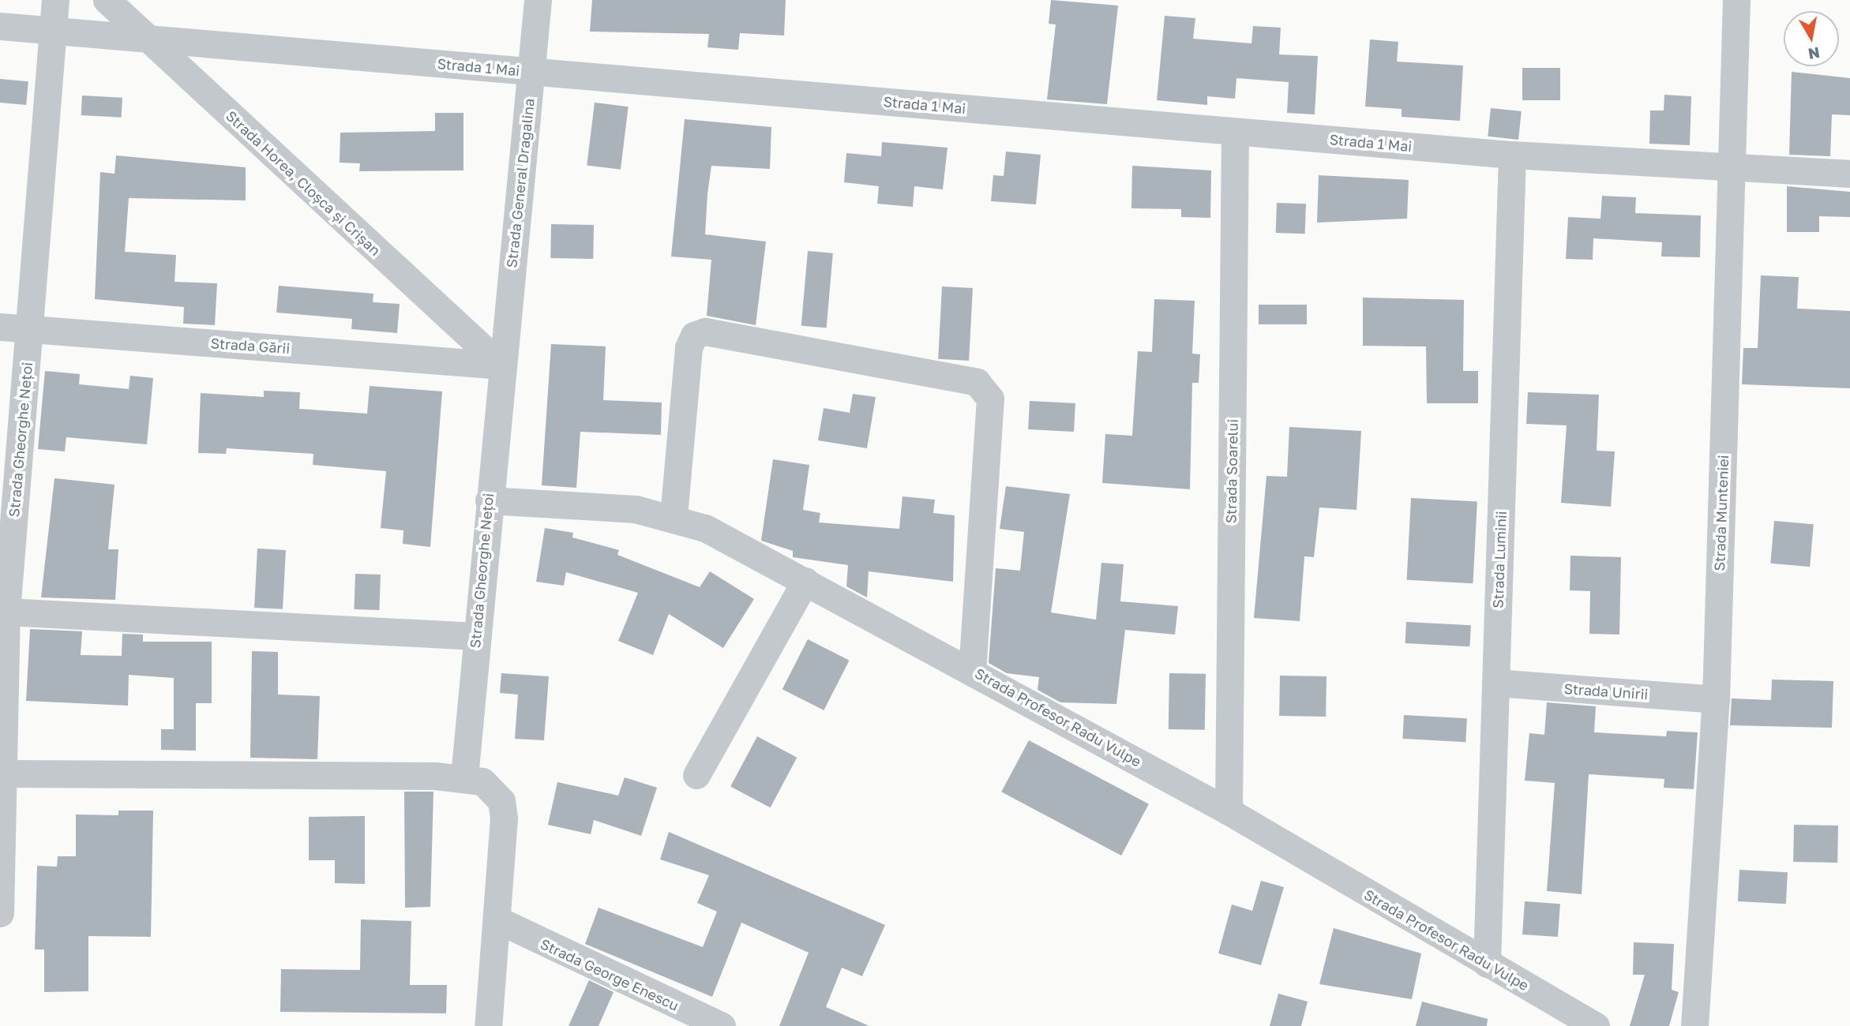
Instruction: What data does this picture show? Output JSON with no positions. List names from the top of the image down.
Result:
{
  "streets": {
    "street": [
      "Strada 1 Mai",
      "Strada Horea, Cloșca și Crișan",
      "Strada General Dragalina",
      "Strada Gării",
      "Strada Gheorghe Nețoi",
      "Strada Soarelui",
      "Strada Munteniei",
      "Strada Luminii",
      "Strada Unirii",
      "Strada Profesor Radu Vulpe",
      "Strada George Enescu"
    ]
  },
  "crossings": [
    ["Strada 1 Mai", "Strada Horea, Cloșca și Crișan"],
    ["Strada 1 Mai", "Strada General Dragalina"],
    ["Strada 1 Mai", "Strada Gheorghe Nețoi"],
    ["Strada 1 Mai", "Strada Soarelui"],
    ["Strada 1 Mai", "Strada Munteniei"],
    ["Strada 1 Mai", "Strada Luminii"],
    ["Strada Horea, Cloșca și Crișan", "Strada General Dragalina"],
    ["Strada Horea, Cloșca și Crișan", "Strada Gării"],
    ["Strada Horea, Cloșca și Crișan", "Strada Gheorghe Nețoi"],
    ["Strada General Dragalina", "Strada Gării"],
    ["Strada General Dragalina", "Strada Gheorghe Nețoi"],
    ["Strada Gării", "Strada Gheorghe Nețoi"],
    ["Strada Gheorghe Nețoi", "Strada Profesor Radu Vulpe"],
    ["Strada Soarelui", "Strada Profesor Radu Vulpe"],
    ["Strada Munteniei", "Strada Unirii"],
    ["Strada Luminii", "Strada Unirii"],
    ["Strada Luminii", "Strada Profesor Radu Vulpe"]
  ],
  "north": "bottom"
}
